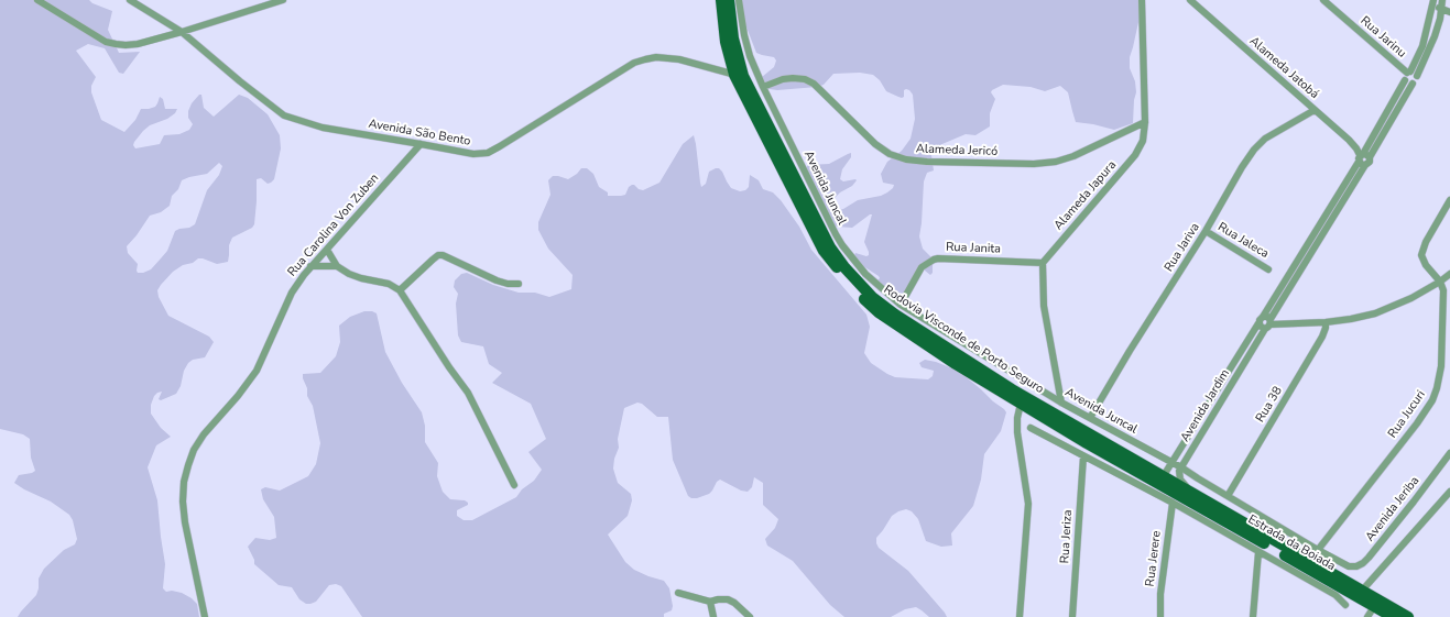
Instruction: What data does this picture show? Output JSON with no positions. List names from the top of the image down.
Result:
{
  "streets": {
    "main road": ["Rodovia Visconde de Porto Seguro", "Estrada da Boiada"],
    "street": [
      "Rua Jarinu",
      "Alameda Jatobá",
      "Avenida São Bento",
      "Alameda Jericó",
      "Avenida Juncal",
      "Alameda Japura",
      "Rua Carolina Von Zuben",
      "Rua Jaleca",
      "Rua Jariva",
      "Rua Janita",
      "Rua 38",
      "Avenida Jardim",
      "Rua Jucuri",
      "Avenida Jeriba",
      "Rua Jeriza",
      "Rua Jerere"
    ]
  },
  "crossings": [
    ["Rua Jarinu", "Avenida Jardim"],
    ["Alameda Jatobá", "Rua Jariva"],
    ["Alameda Jatobá", "Avenida Jardim"],
    ["Avenida São Bento", "Rua Carolina Von Zuben"],
    ["Avenida São Bento", "Rodovia Visconde de Porto Seguro"],
    ["Alameda Jericó", "Avenida Juncal"],
    ["Alameda Jericó", "Alameda Japura"],
    ["Avenida Juncal", "Rua Jariva"],
    ["Avenida Juncal", "Rua Janita"],
    ["Avenida Juncal", "Rua 38"],
    ["Avenida Juncal", "Avenida Jardim"],
    ["Avenida Juncal", "Rua Jucuri"],
    ["Avenida Juncal", "Avenida Jeriba"],
    ["Alameda Japura", "Rua Janita"],
    ["Rua Jaleca", "Rua Jariva"],
    ["Rodovia Visconde de Porto Seguro", "Avenida Jardim"],
    ["Rodovia Visconde de Porto Seguro", "Estrada da Boiada"],
    ["Rodovia Visconde de Porto Seguro", "Rua Jerere"],
    ["Estrada da Boiada", "Rua Jerere"]
  ]
}
